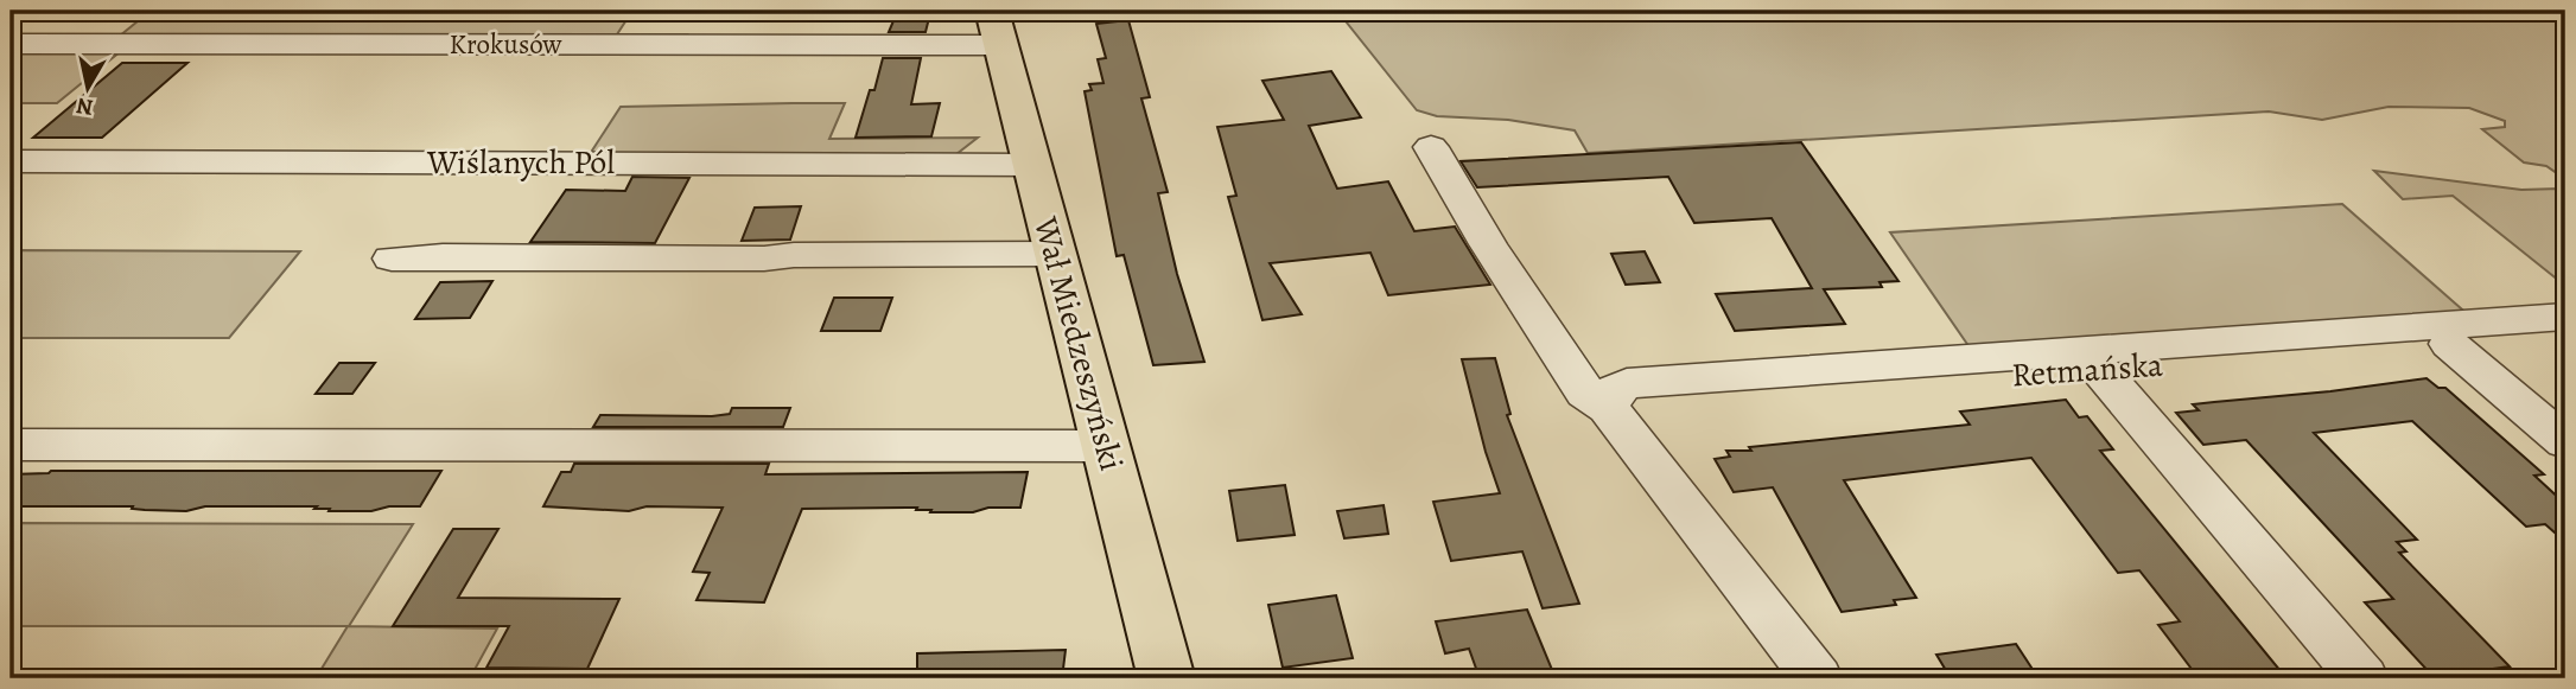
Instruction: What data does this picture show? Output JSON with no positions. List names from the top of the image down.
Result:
{
  "streets": {
    "main road": ["Wał Miedzeszyński"],
    "street": ["Krokusów", "Wiślanych Pól", "Retmańska"]
  },
  "crossings": [
    ["Krokusów", "Wał Miedzeszyński"],
    ["Wiślanych Pól", "Wał Miedzeszyński"]
  ],
  "north": "bottom"
}
